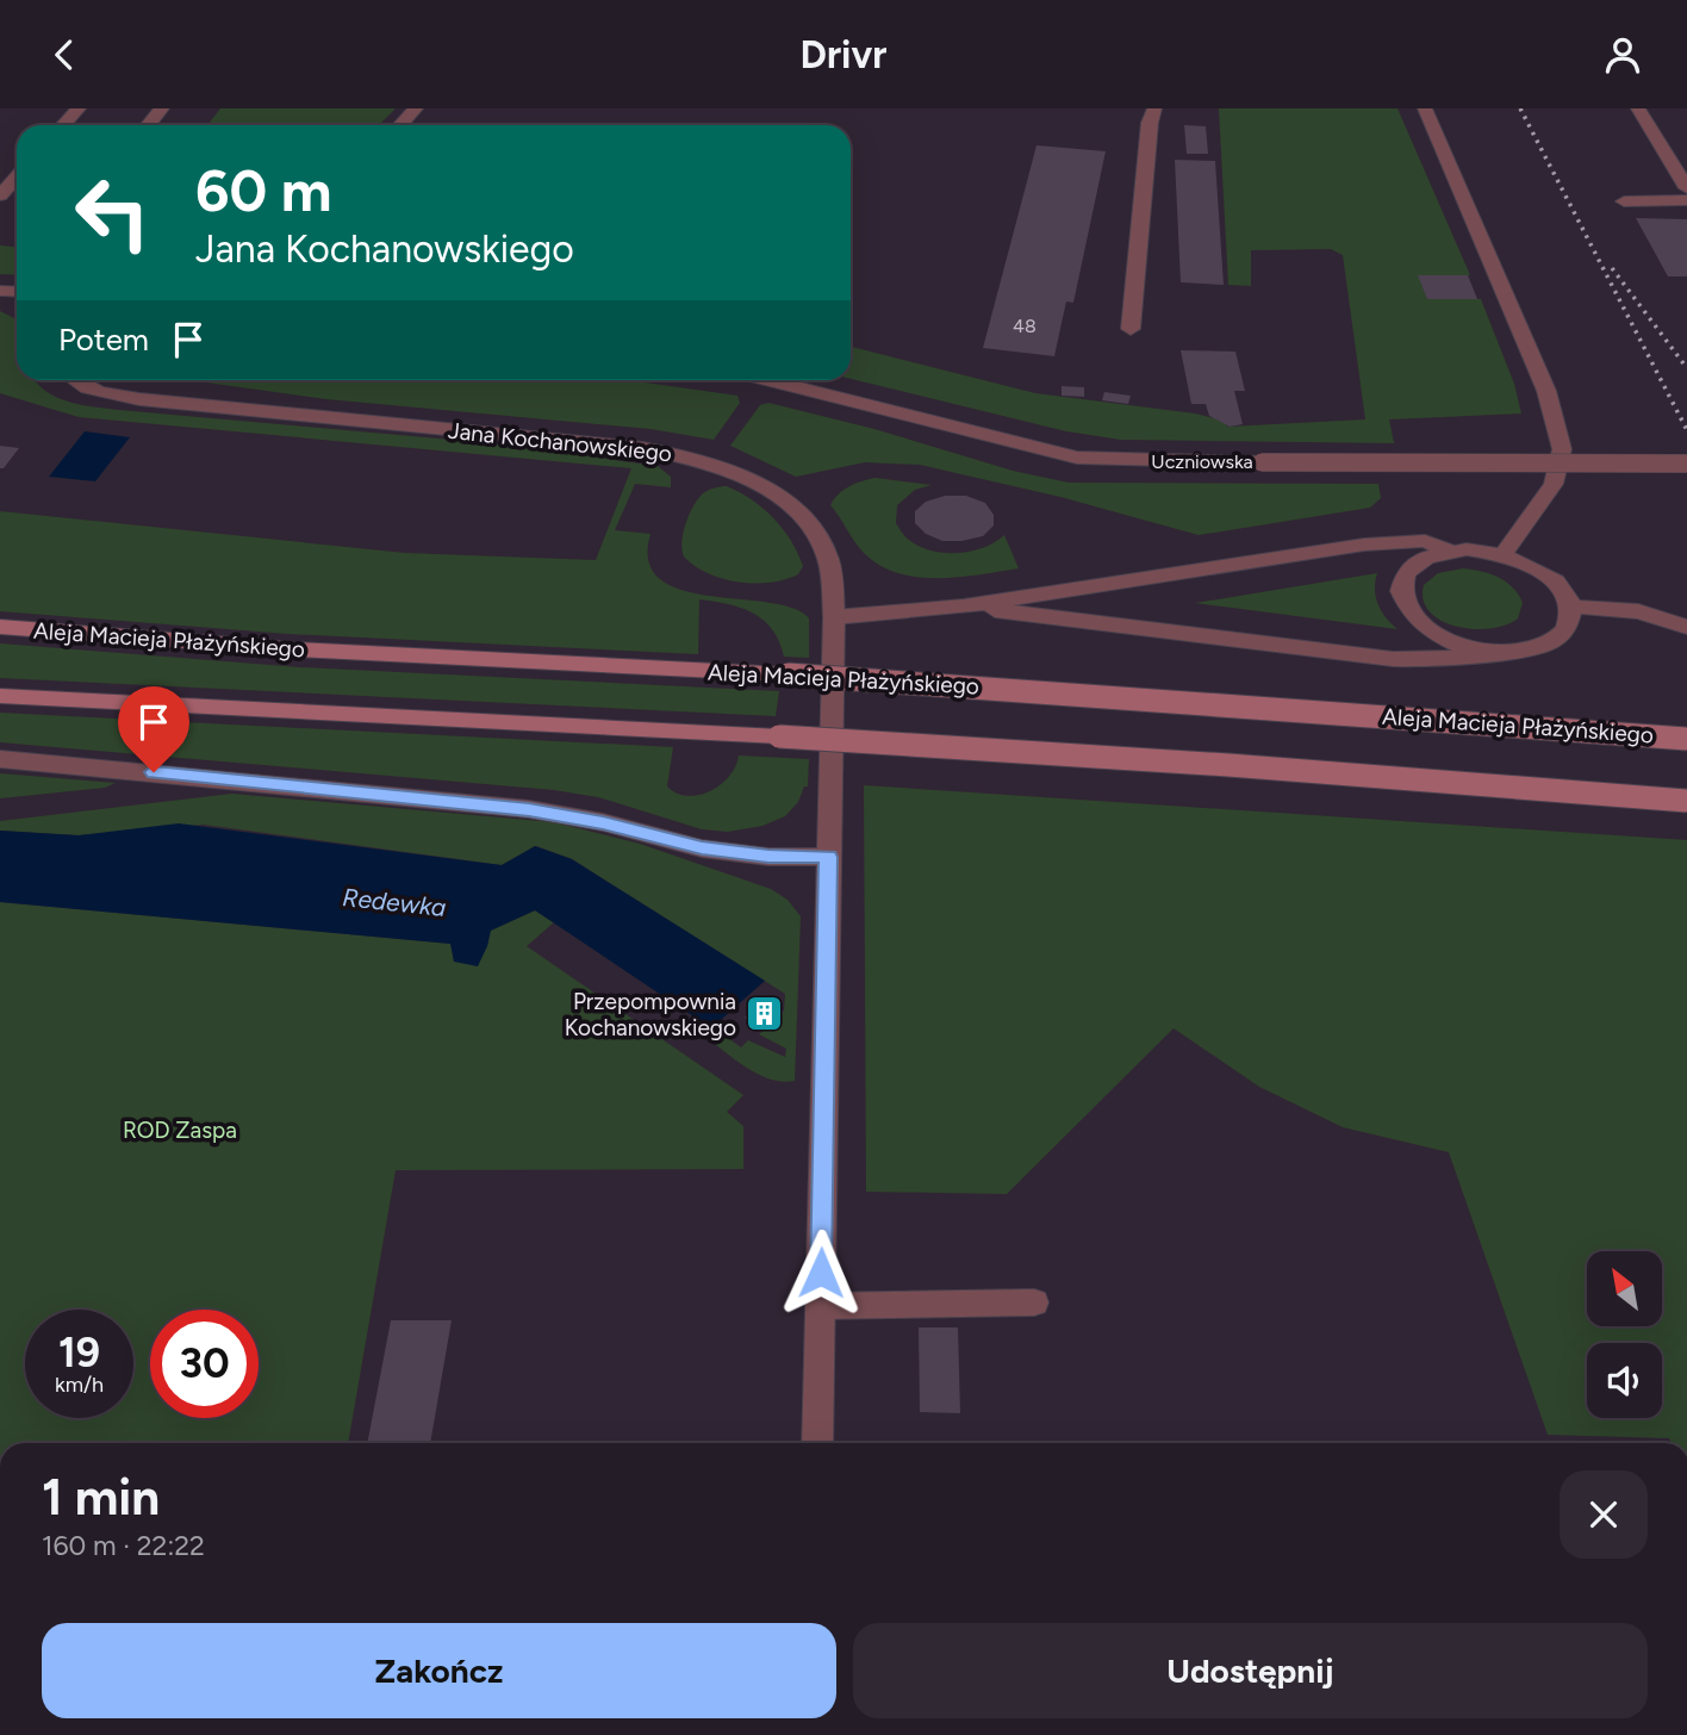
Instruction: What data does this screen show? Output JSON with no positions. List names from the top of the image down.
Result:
{
  "streets": {
    "main road": ["Aleja Macieja Płażyńskiego"],
    "street": ["Jana Kochanowskiego", "Uczniowska"]
  },
  "water": ["Redewka"],
  "parks": ["ROD Zaspa"],
  "places": {
    "building": ["Przepompownia Kochanowskiego"]
  },
  "house_numbers": ["48"],
  "north": "top left",
  "page": {
    "header": "Drivr",
    "turn": ["60 m", "Jana Kochanowskiego"],
    "then": "Potem",
    "speed": "19 km/h",
    "limit": "30",
    "heading": ["1 min", "160 m · 22:22"],
    "buttons": ["Zakończ", "Udostępnij"]
  }
}
